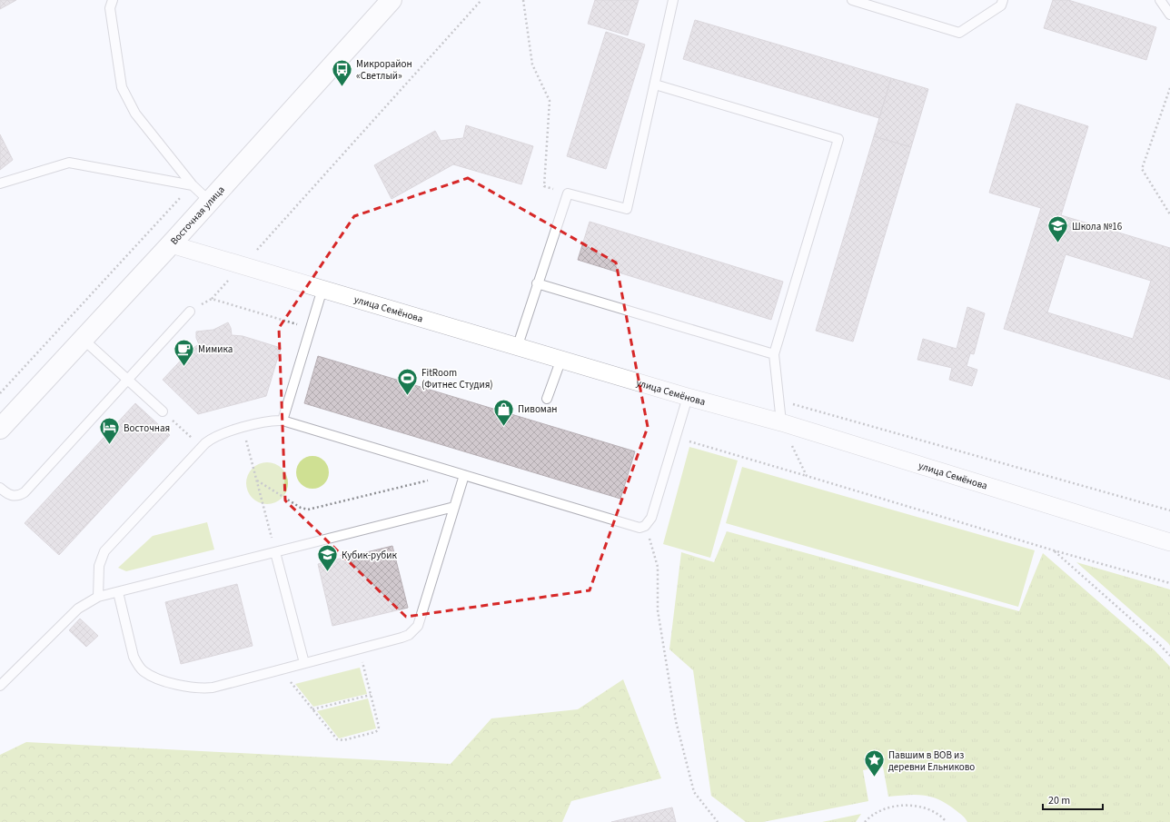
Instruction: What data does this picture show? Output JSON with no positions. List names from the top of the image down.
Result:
{
  "streets": {
    "main road": ["Восточная улица"],
    "street": ["улица Семёнова"]
  },
  "crossings": [
    ["Восточная улица", "улица Семёнова"]
  ],
  "places": {
    "bus stop": ["Микрорайон «Светлый»"],
    "school or university": ["Школа №16", "Кубик-рубик"],
    "cafe": ["Мимика"],
    "sports": ["FitRoom (Фитнес Студия)"],
    "shop": ["Пивоман"],
    "hotel": ["Восточная"],
    "place": ["Павшим в ВОВ из деревни Ельниково"]
  },
  "scale_bar": "20 m"
}
